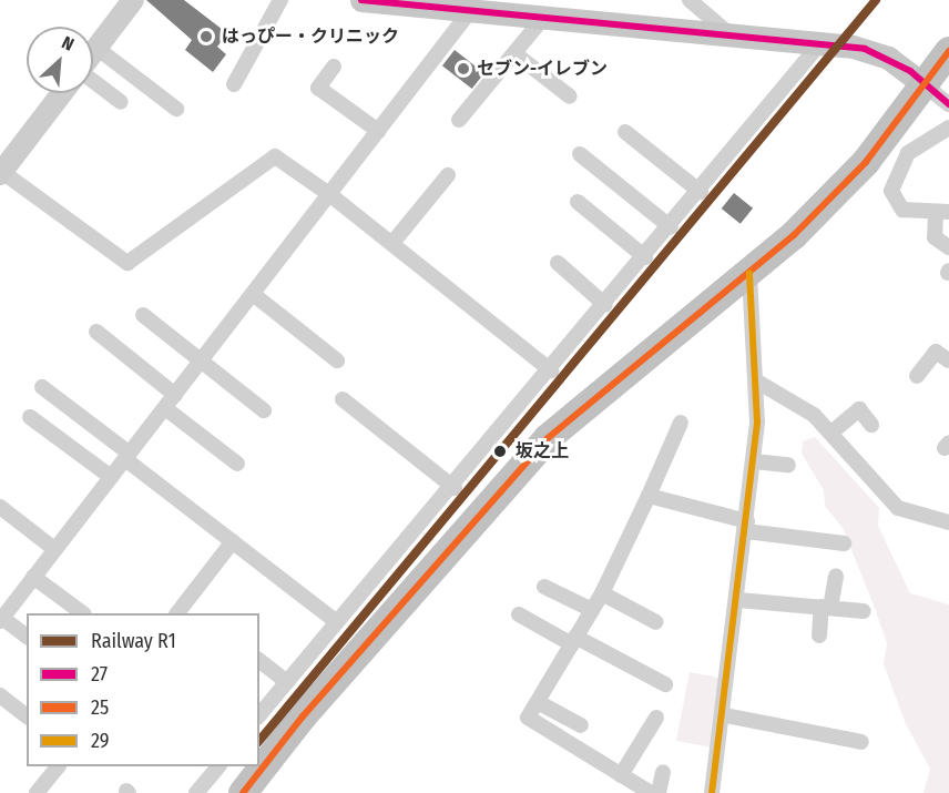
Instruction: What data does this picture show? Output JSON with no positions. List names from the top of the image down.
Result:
{
  "places": ["はっぴー・クリニック", "セブン-イレブン", "坂之上"],
  "lines": [
    "rail line R1",
    "transit line 27",
    "transit line 25",
    "transit line 29"
  ],
  "legend": [
    "Railway R1",
    "27",
    "25",
    "29"
  ],
  "north": "top right"
}
